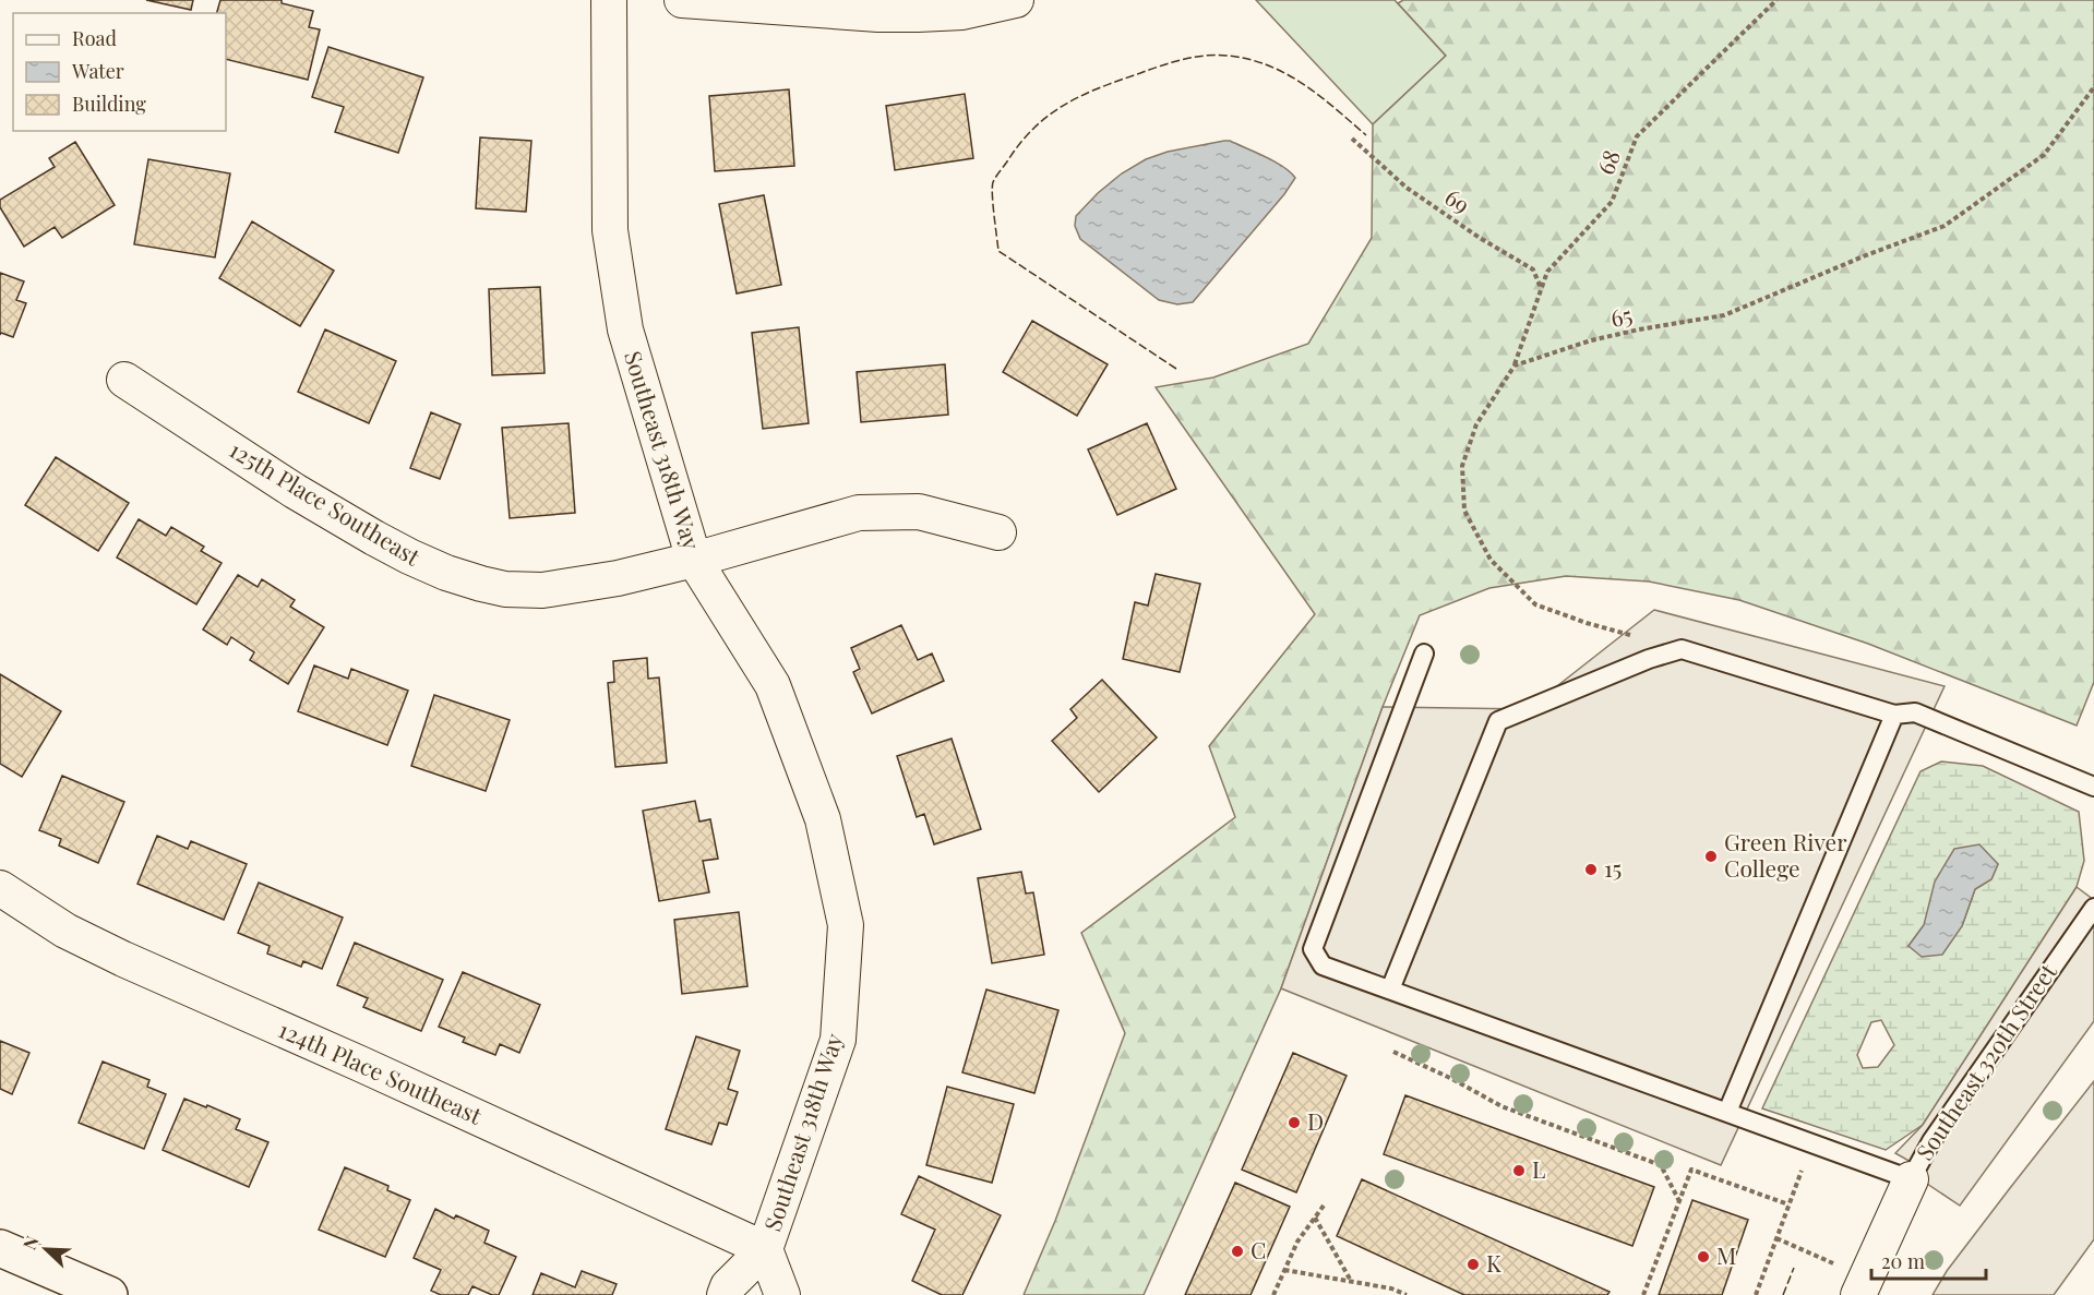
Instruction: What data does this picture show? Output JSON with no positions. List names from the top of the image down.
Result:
{
  "streets": {
    "street": [
      "Southeast 318th Way",
      "125th Place Southeast",
      "Southeast 320th Street",
      "124th Place Southeast"
    ],
    "path": ["68", "69", "65"]
  },
  "crossings": [
    ["68", "69"],
    ["68", "65"],
    ["Southeast 318th Way", "125th Place Southeast"],
    ["Southeast 318th Way", "124th Place Southeast"]
  ],
  "places": [
    "Green River College",
    "15",
    "D",
    "L",
    "C",
    "M",
    "K"
  ],
  "legend": ["Road", "Water", "Building"],
  "scale_bar": "20 m",
  "north": "top left"
}
